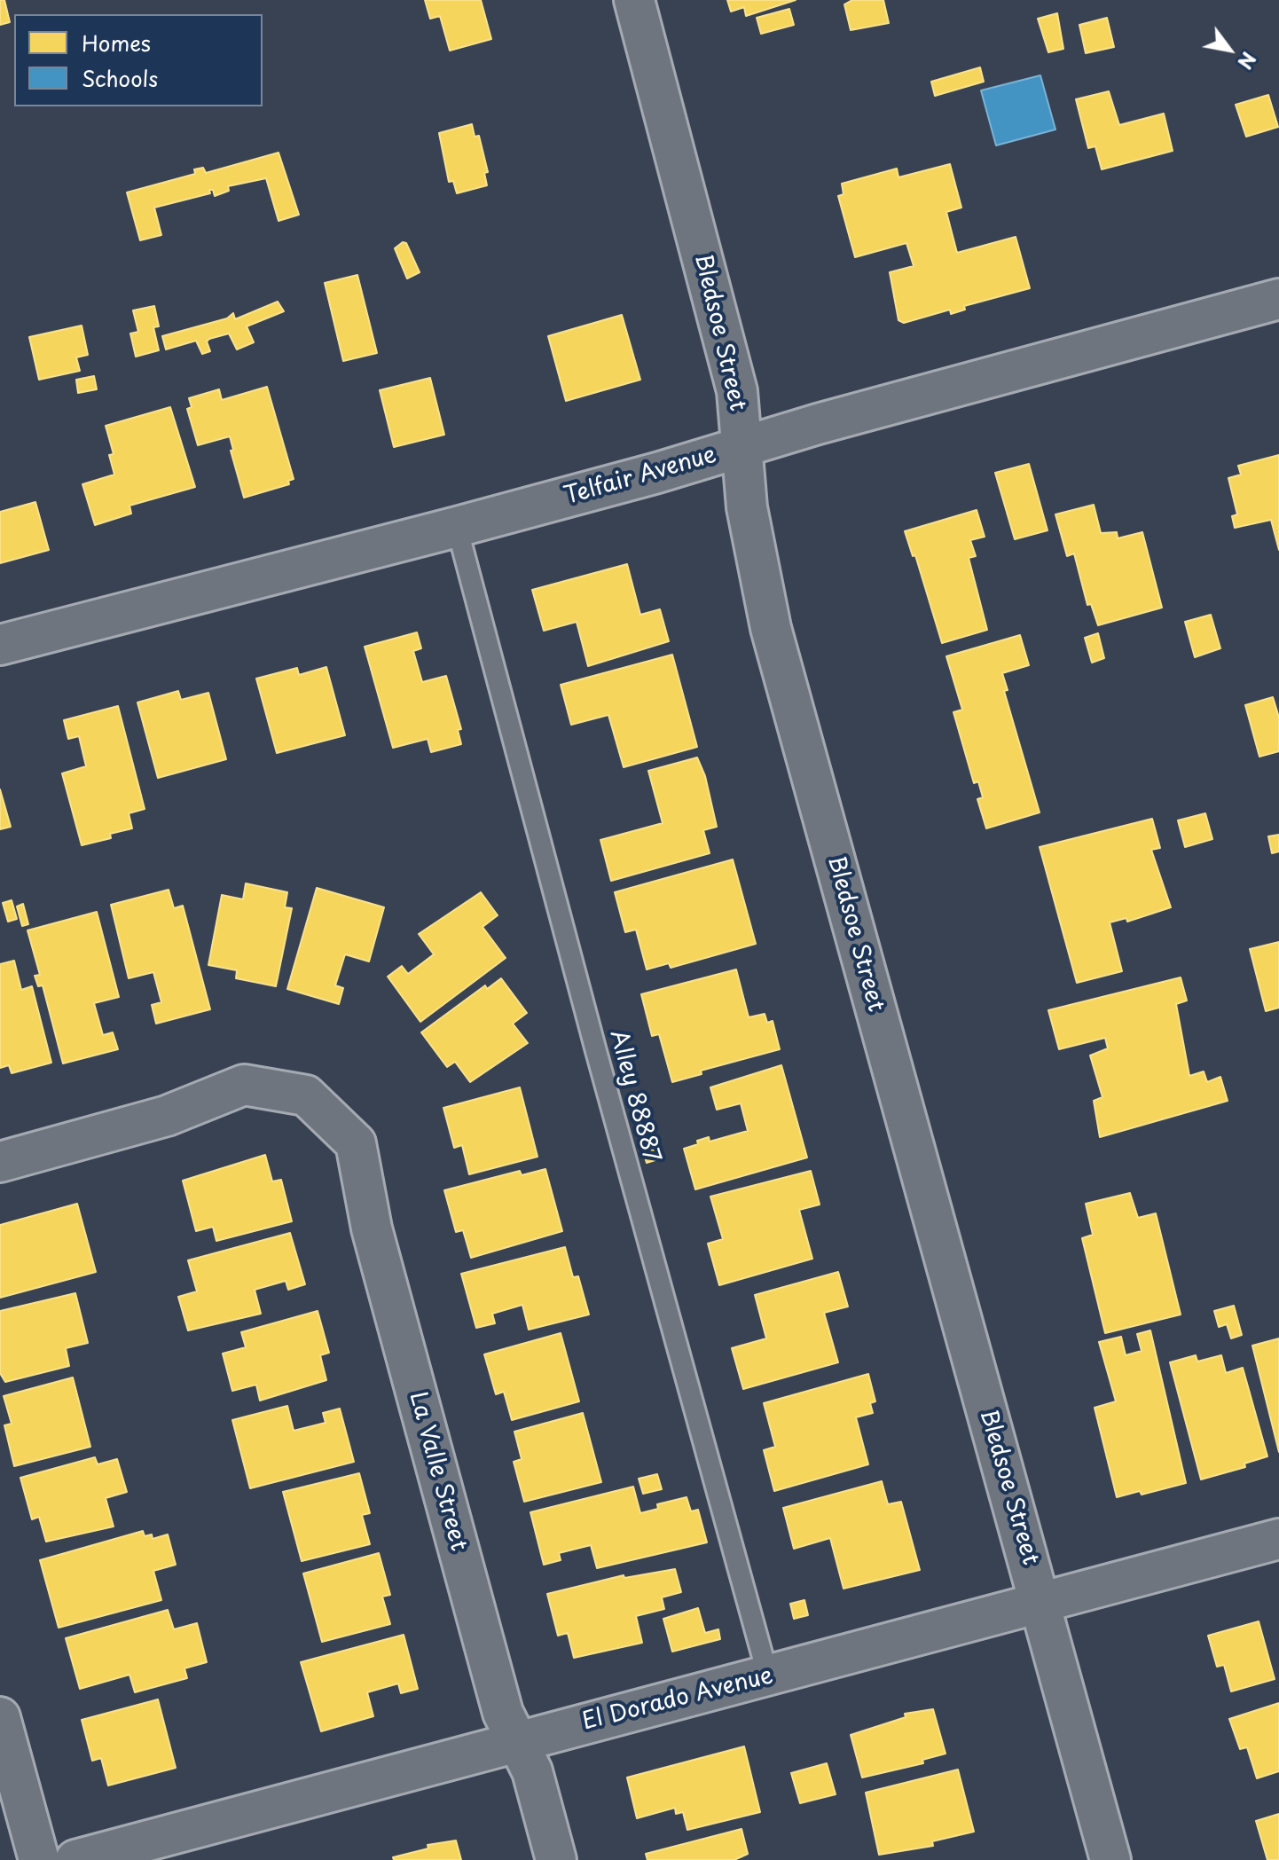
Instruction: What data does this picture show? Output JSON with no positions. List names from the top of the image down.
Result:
{
  "streets": {
    "street": [
      "Bledsoe Street",
      "Telfair Avenue",
      "La Valle Street",
      "El Dorado Avenue"
    ],
    "lane": ["Alley 88887"]
  },
  "crossings": [
    ["Bledsoe Street", "Telfair Avenue"],
    ["Bledsoe Street", "El Dorado Avenue"],
    ["Telfair Avenue", "Alley 88887"],
    ["Alley 88887", "El Dorado Avenue"],
    ["La Valle Street", "El Dorado Avenue"]
  ],
  "legend": ["Homes", "Schools"],
  "north": "bottom right"
}
